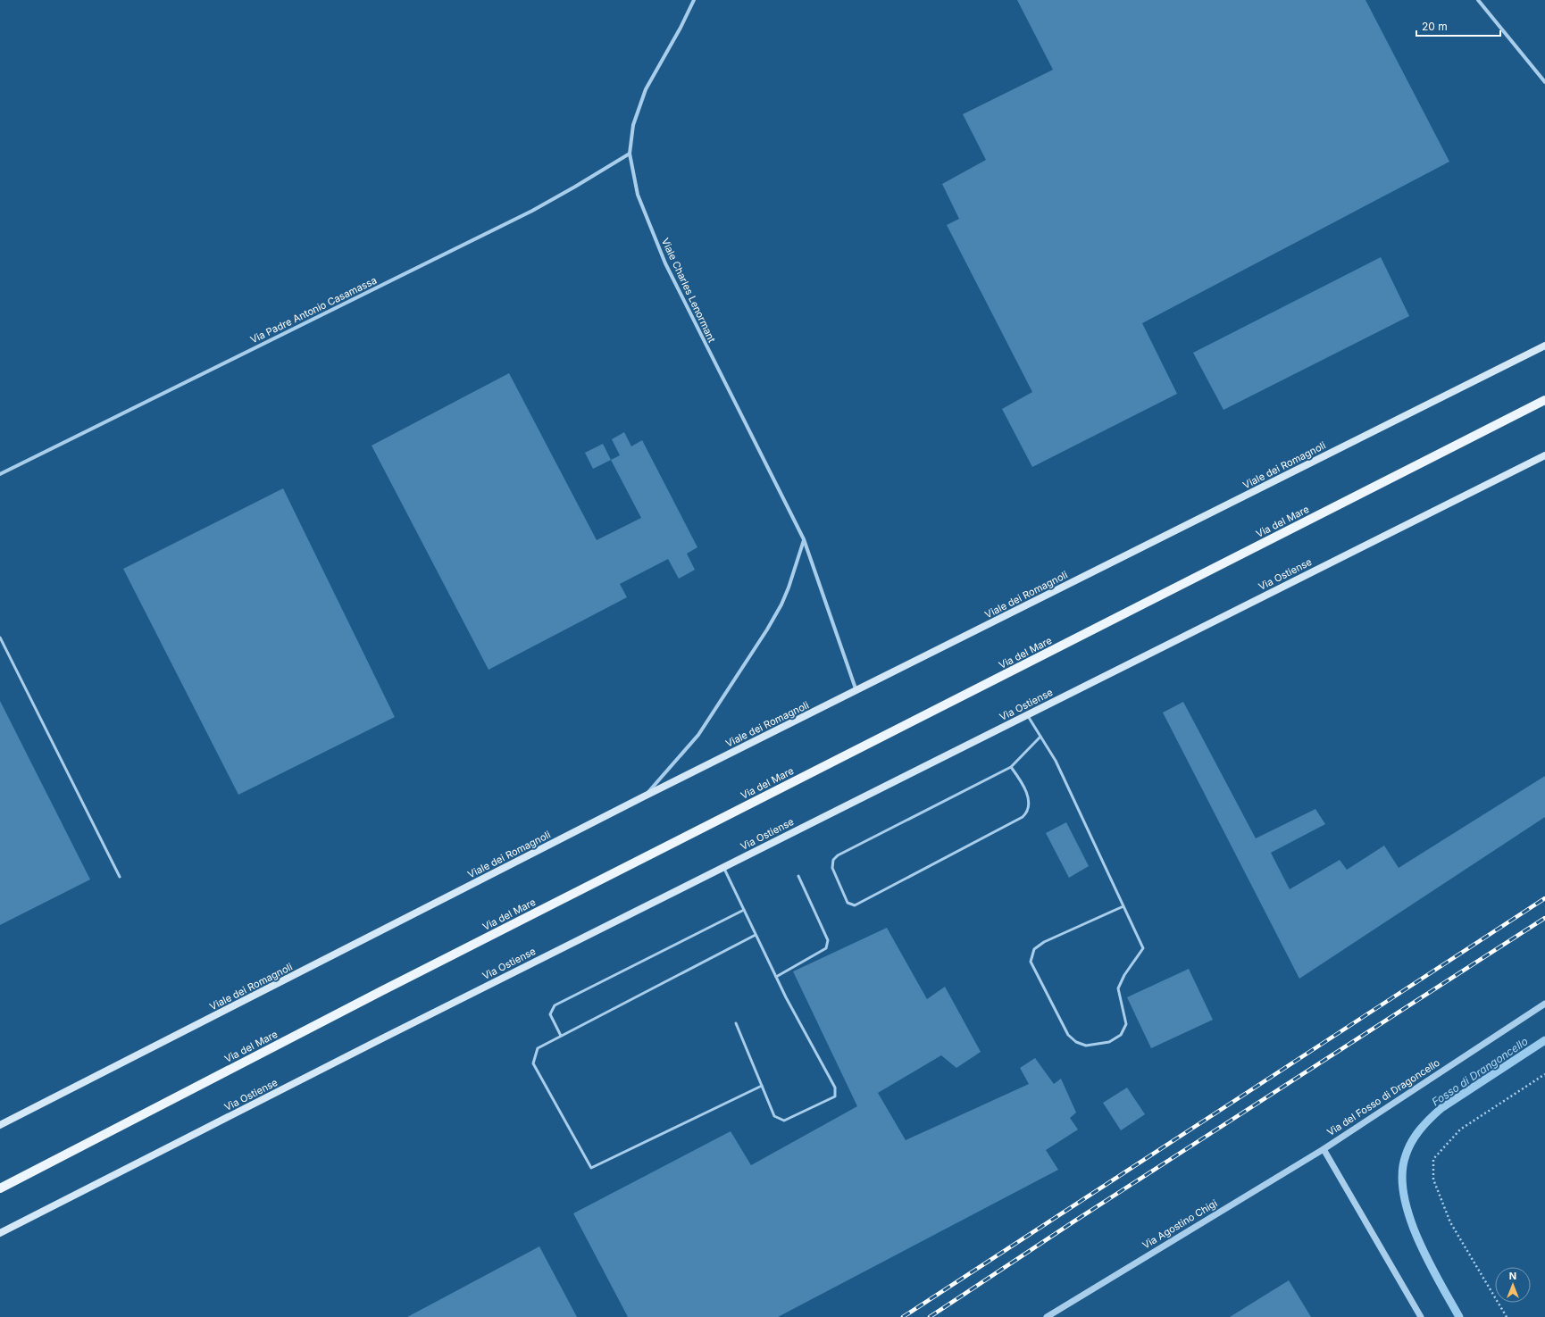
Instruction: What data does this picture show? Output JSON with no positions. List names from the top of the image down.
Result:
{
  "streets": {
    "main road": ["Viale dei Romagnoli", "Via del Mare", "Via Ostiense"],
    "street": [
      "Viale Charles Lenormant",
      "Via Padre Antonio Casamassa",
      "Via del Fosso di Dragoncello",
      "Via Agostino Chigi"
    ]
  },
  "crossings": [
    ["Viale Charles Lenormant", "Via Padre Antonio Casamassa"],
    ["Viale Charles Lenormant", "Viale dei Romagnoli"],
    ["Via del Fosso di Dragoncello", "Via Agostino Chigi"]
  ],
  "water": ["Fosso di Drangoncello"],
  "scale_bar": "20 m",
  "north": "top"
}
